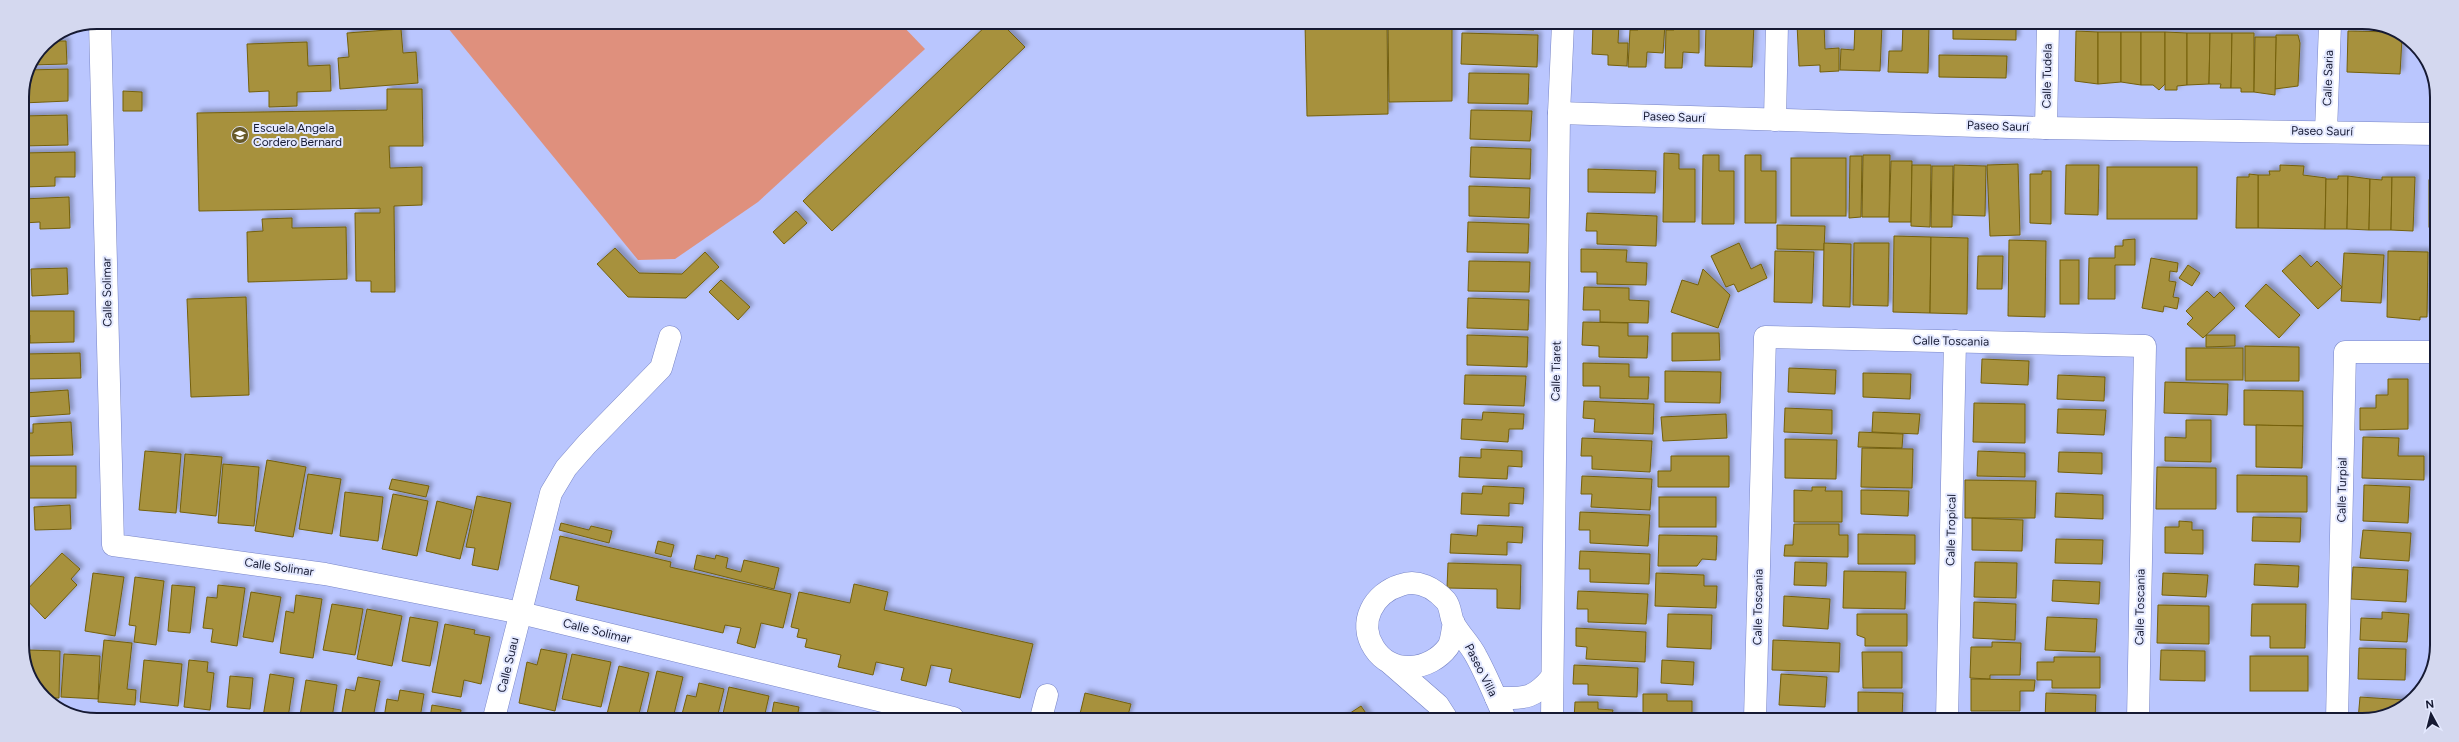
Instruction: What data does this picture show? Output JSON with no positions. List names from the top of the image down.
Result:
{
  "streets": {
    "street": [
      "Calle Tudela",
      "Calle Saria",
      "Paseo Saurí",
      "Calle Solimar",
      "Calle Toscania",
      "Calle Tiaret",
      "Calle Turpial",
      "Calle Tropical",
      "Calle Suau",
      "Paseo Villa"
    ]
  },
  "crossings": [
    ["Calle Tudela", "Paseo Saurí"],
    ["Calle Saria", "Paseo Saurí"],
    ["Paseo Saurí", "Calle Tiaret"],
    ["Calle Solimar", "Calle Suau"],
    ["Calle Toscania", "Calle Tropical"]
  ],
  "places": {
    "school or university": ["Escuela Angela Cordero Bernard"]
  },
  "north": "top"
}
